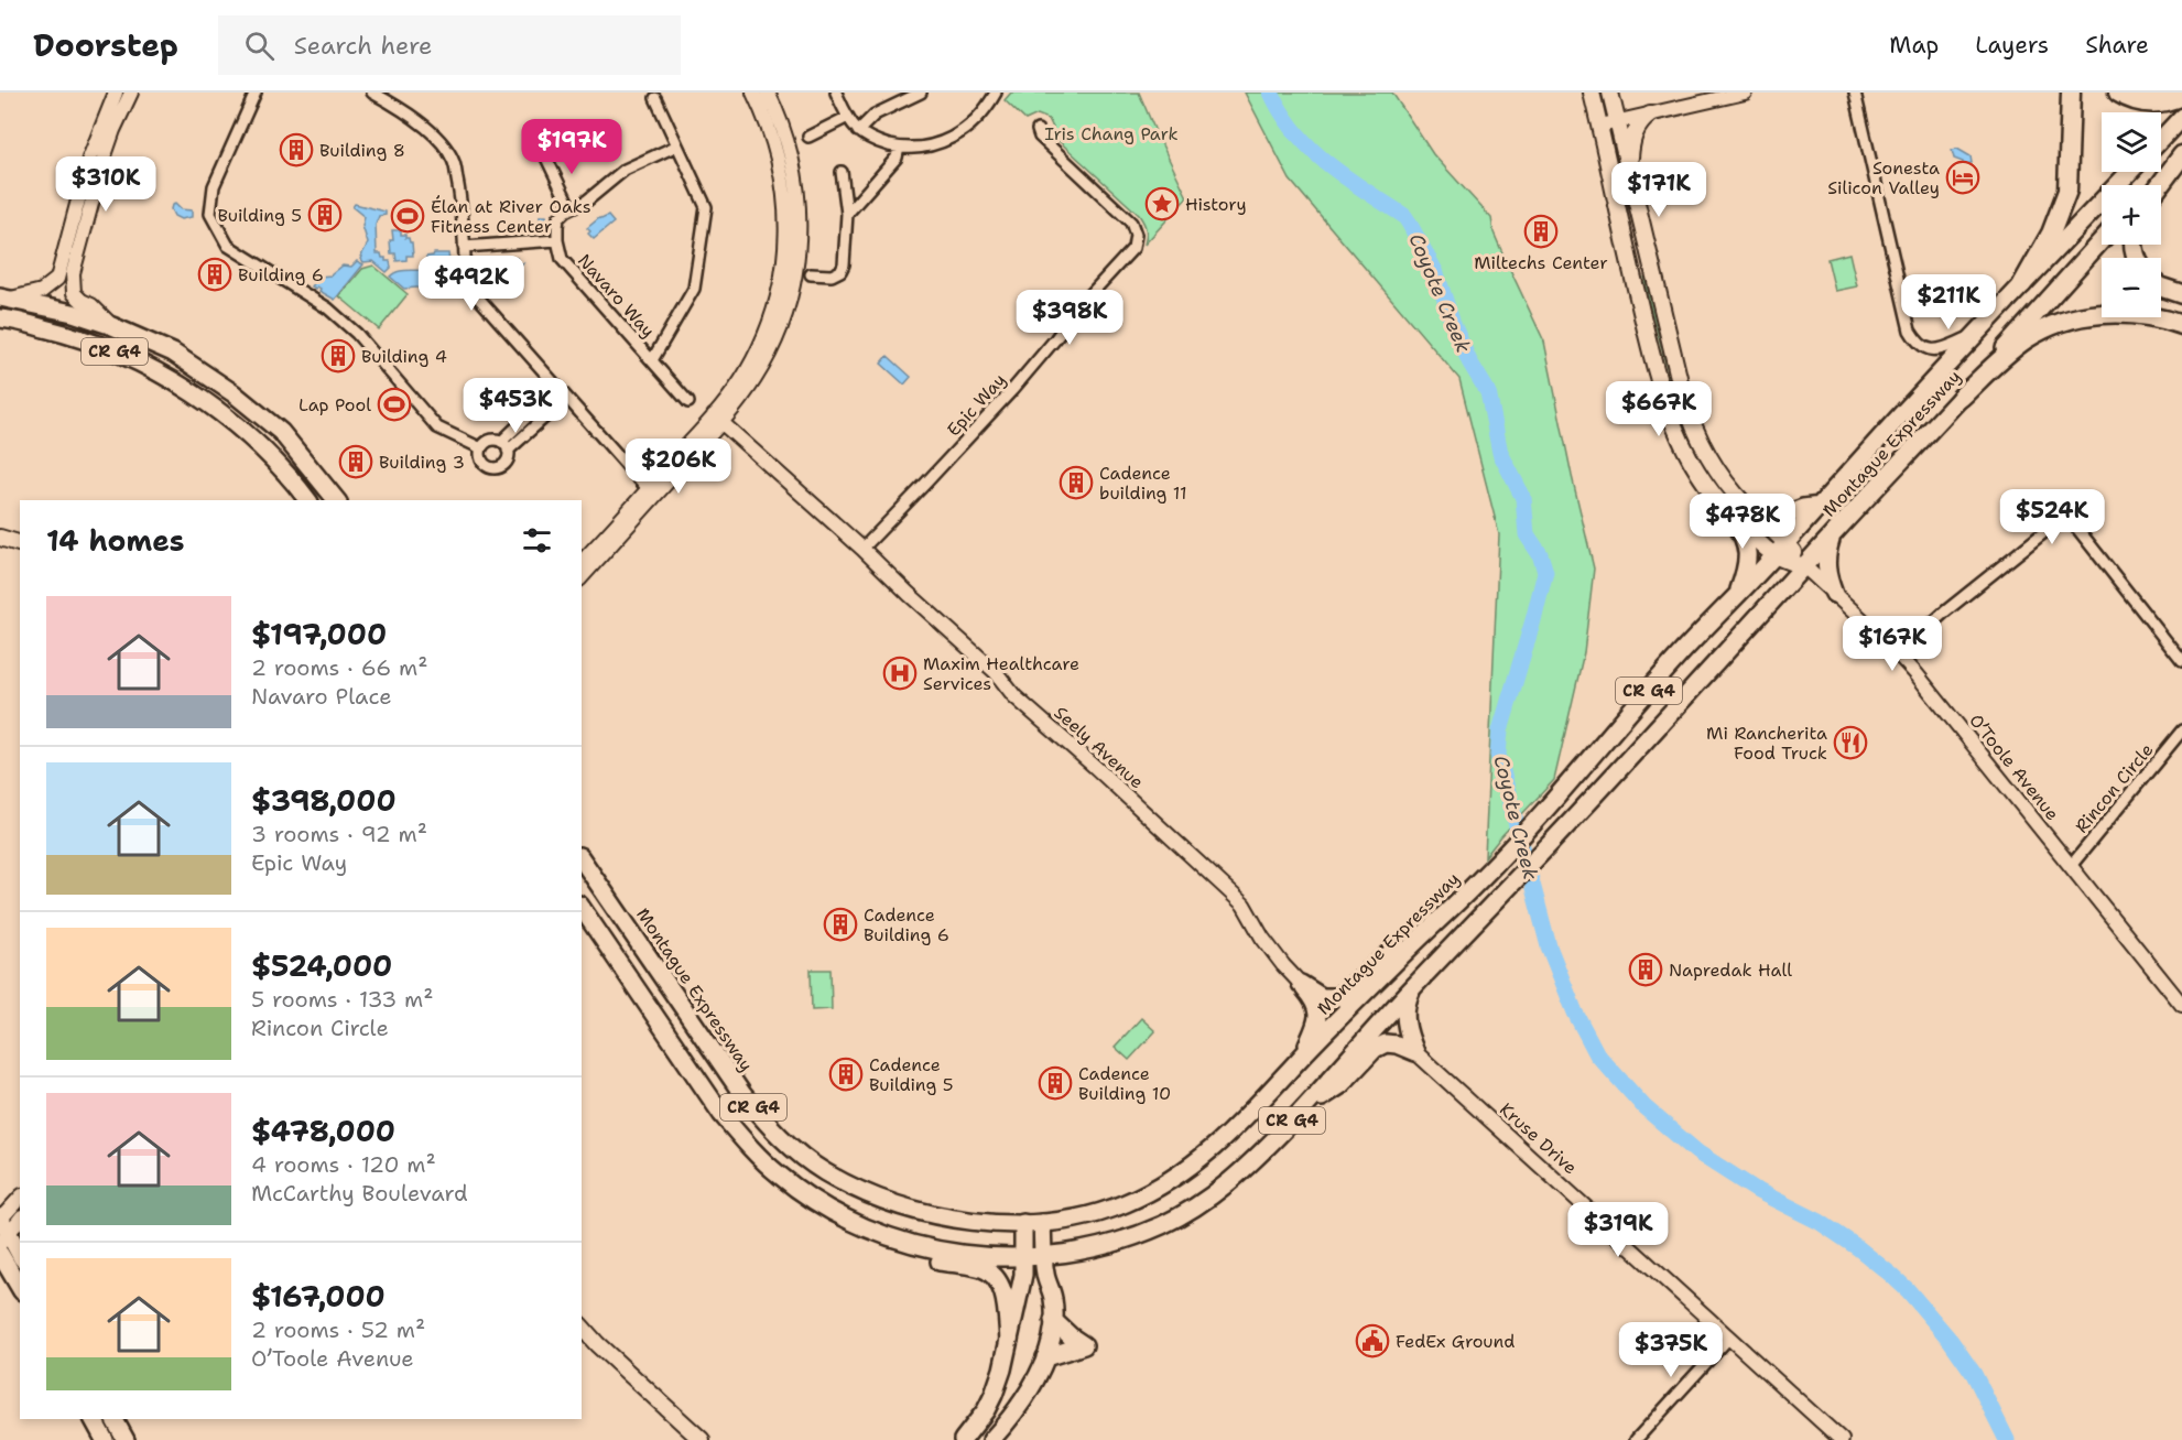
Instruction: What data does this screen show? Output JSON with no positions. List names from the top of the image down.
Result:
{
  "streets": {
    "main road": ["CR G4", "Montague Expressway"],
    "street": [
      "Navaro Way",
      "Epic Way",
      "Seely Avenue",
      "O’Toole Avenue",
      "Rincon Circle",
      "Kruse Drive"
    ]
  },
  "crossings": [
    ["Epic Way", "Seely Avenue"],
    ["Montague Expressway", "O’Toole Avenue"],
    ["O’Toole Avenue", "Rincon Circle"]
  ],
  "water": ["Coyote Creek"],
  "parks": ["Iris Chang Park"],
  "places": {
    "building": [
      "Building 8",
      "Building 5",
      "Miltechs Center",
      "Building 6",
      "Building 4",
      "Building 3",
      "Cadence building 11",
      "Cadence Building 6",
      "Napredak Hall",
      "Cadence Building 5",
      "Cadence Building 10"
    ],
    "hotel": ["Sonesta Silicon Valley"],
    "place": ["History"],
    "sports": ["Élan at River Oaks Fitness Center", "Lap Pool"],
    "hospital": ["Maxim Healthcare Services"],
    "restaurant": ["Mi Rancherita Food Truck"],
    "public building": ["FedEx Ground"]
  },
  "page": {
    "header": "Doorstep",
    "search": "Search here",
    "nav": ["Map", "Layers", "Share"],
    "map_buttons": ["+", "−"],
    "price": [
      "$197K",
      "$310K",
      "$171K",
      "$492K",
      "$211K",
      "$398K",
      "$453K",
      "$667K",
      "$206K",
      "$524K",
      "$478K",
      "$167K",
      "$319K",
      "$375K"
    ],
    "heading": "14 homes",
    "list": [
      {
        "name": "$197,000",
        "note": "2 rooms · 66 m² · Navaro Place"
      },
      {
        "name": "$398,000",
        "note": "3 rooms · 92 m² · Epic Way"
      },
      {
        "name": "$524,000",
        "note": "5 rooms · 133 m² · Rincon Circle"
      },
      {
        "name": "$478,000",
        "note": "4 rooms · 120 m² · McCarthy Boulevard"
      },
      {
        "name": "$167,000",
        "note": "2 rooms · 52 m² · O’Toole Avenue"
      }
    ]
  }
}
